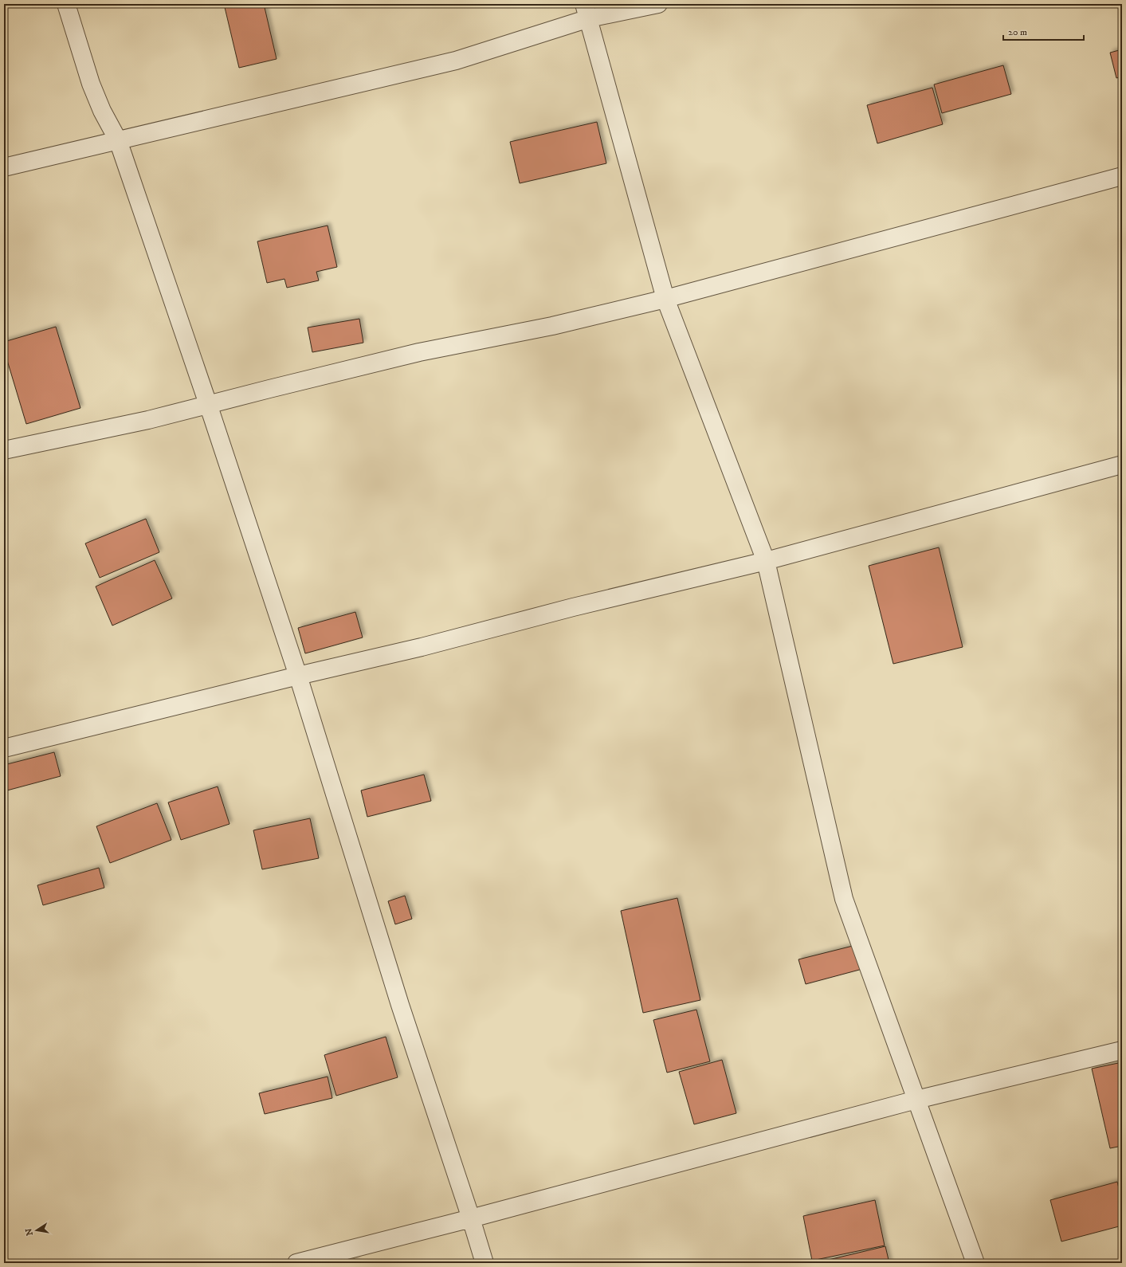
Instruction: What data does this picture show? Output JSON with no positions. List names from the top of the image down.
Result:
{
  "scale_bar": "20 m",
  "north": "left"
}
